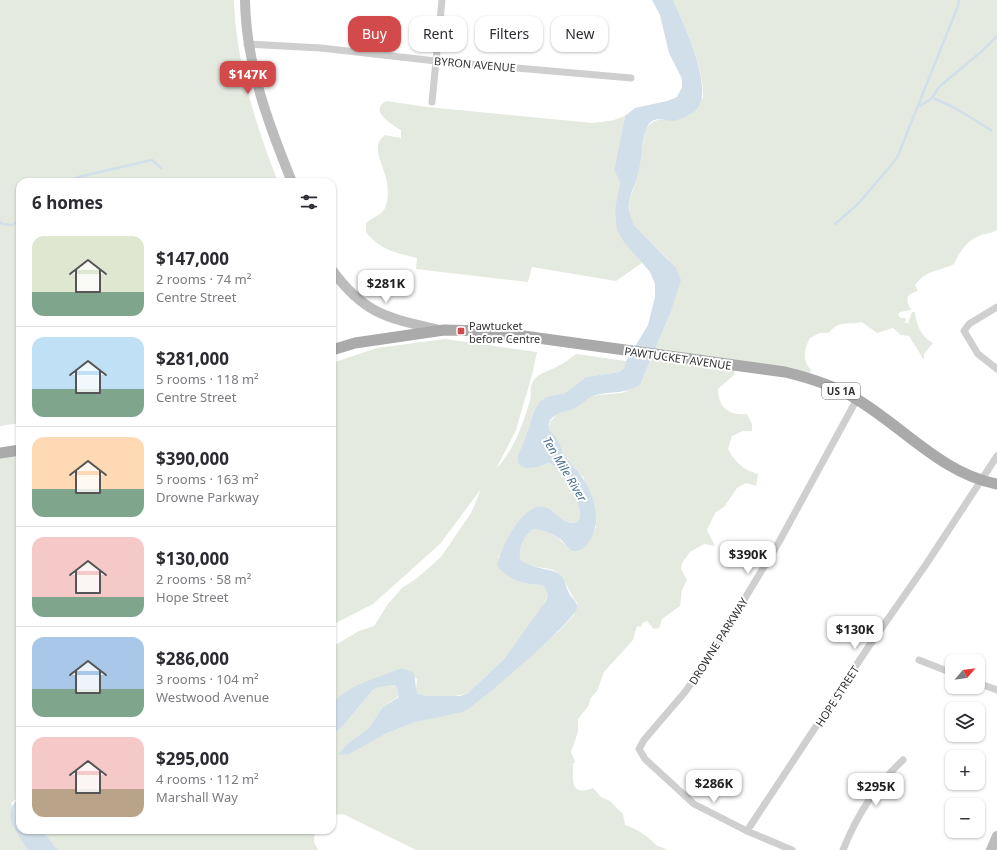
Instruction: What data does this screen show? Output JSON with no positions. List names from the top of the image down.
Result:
{
  "streets": {
    "main road": ["PAWTUCKET AVENUE", "US 1A"],
    "street": ["BYRON AVENUE", "DROWNE PARKWAY", "HOPE STREET"]
  },
  "crossings": [
    ["PAWTUCKET AVENUE", "DROWNE PARKWAY"],
    ["PAWTUCKET AVENUE", "HOPE STREET"],
    ["DROWNE PARKWAY", "HOPE STREET"]
  ],
  "water": ["Ten Mile River"],
  "places": {
    "transit": ["Pawtucket before Centre"]
  },
  "north": "top right",
  "page": {
    "chip": [
      "Buy",
      "Rent",
      "Filters",
      "New"
    ],
    "price": [
      "$147K",
      "$281K",
      "$390K",
      "$130K",
      "$286K",
      "$295K"
    ],
    "heading": "6 homes",
    "list": [
      {
        "name": "$147,000",
        "note": "2 rooms · 74 m² · Centre Street"
      },
      {
        "name": "$281,000",
        "note": "5 rooms · 118 m² · Centre Street"
      },
      {
        "name": "$390,000",
        "note": "5 rooms · 163 m² · Drowne Parkway"
      },
      {
        "name": "$130,000",
        "note": "2 rooms · 58 m² · Hope Street"
      },
      {
        "name": "$286,000",
        "note": "3 rooms · 104 m² · Westwood Avenue"
      },
      {
        "name": "$295,000",
        "note": "4 rooms · 112 m² · Marshall Way"
      }
    ],
    "map_buttons": ["+", "−"]
  }
}
